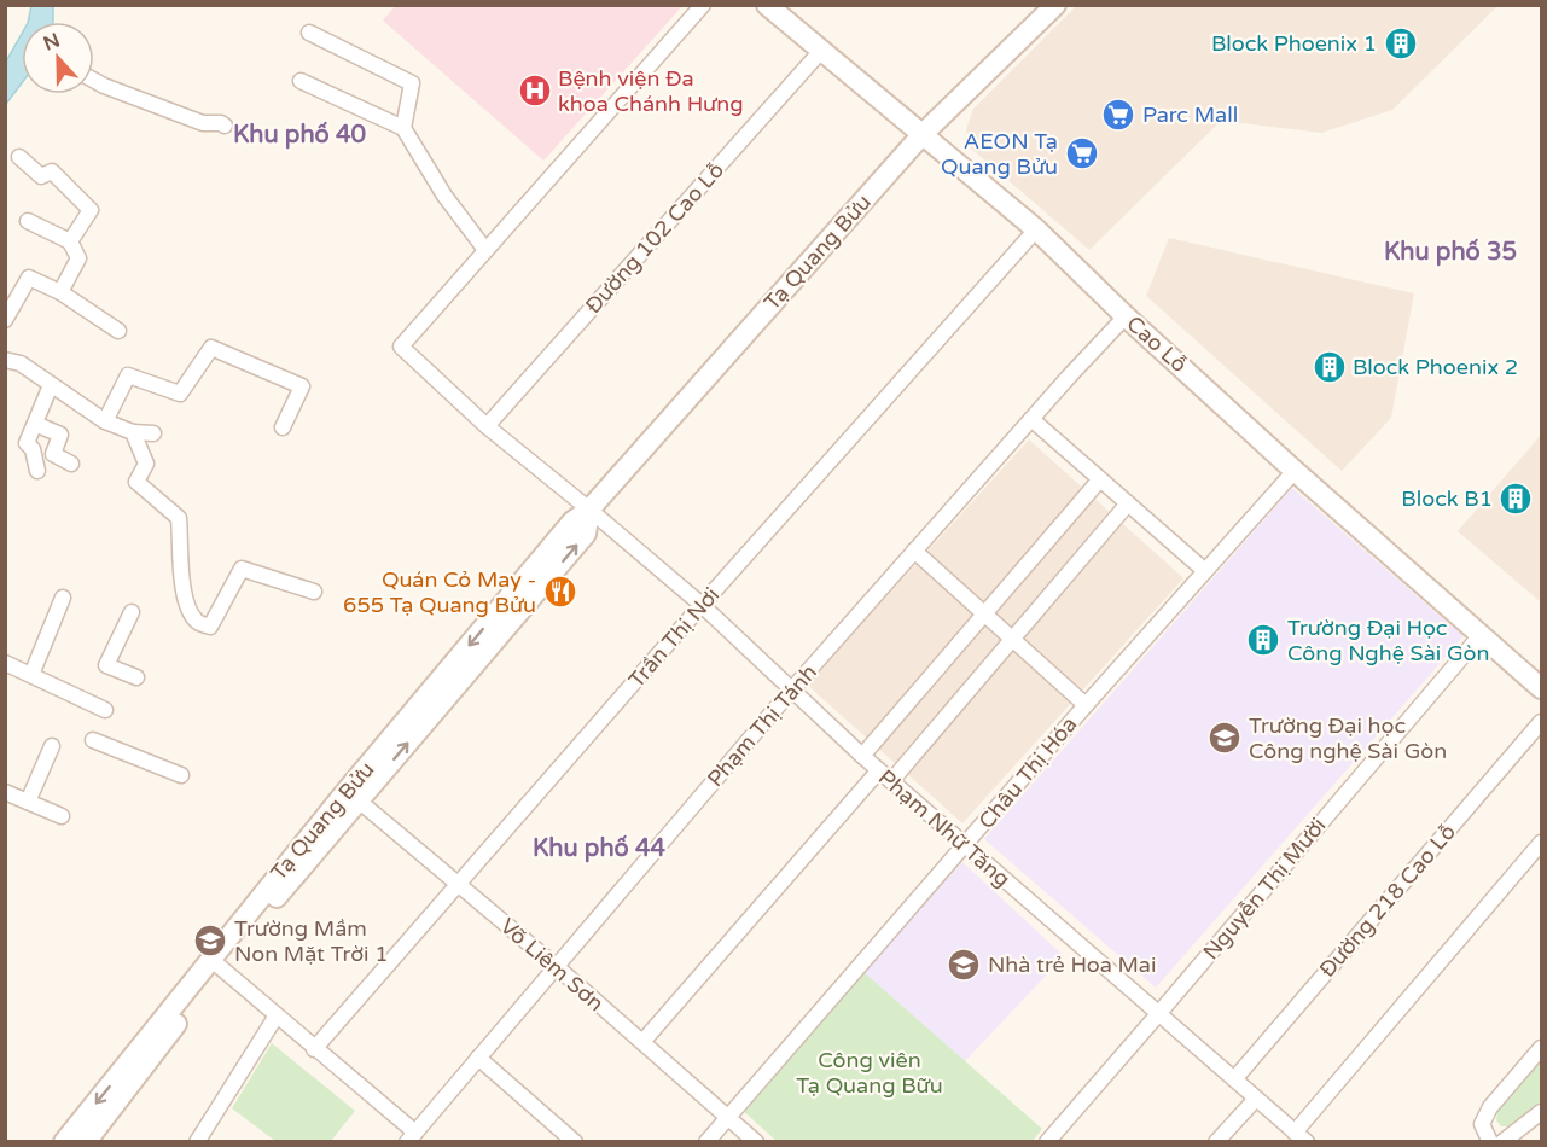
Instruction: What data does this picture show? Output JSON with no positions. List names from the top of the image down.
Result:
{
  "streets": {
    "main road": ["Tạ Quang Bửu", "Cao Lỗ"],
    "street": [
      "Đường 102 Cao Lỗ",
      "Trần Thị Nơi",
      "Phạm Thị Tánh",
      "Châu Thị Hóa",
      "Phạm Nhữ Tăng",
      "Nguyễn Thị Mười",
      "Đường 218 Cao Lỗ",
      "Võ Liêm Sơn"
    ]
  },
  "crossings": [
    ["Đường 102 Cao Lỗ", "Cao Lỗ"],
    ["Đường 102 Cao Lỗ", "Phạm Nhữ Tăng"],
    ["Tạ Quang Bửu", "Cao Lỗ"],
    ["Tạ Quang Bửu", "Phạm Nhữ Tăng"],
    ["Tạ Quang Bửu", "Võ Liêm Sơn"],
    ["Cao Lỗ", "Trần Thị Nơi"],
    ["Cao Lỗ", "Phạm Thị Tánh"],
    ["Cao Lỗ", "Châu Thị Hóa"],
    ["Cao Lỗ", "Nguyễn Thị Mười"],
    ["Trần Thị Nơi", "Phạm Nhữ Tăng"],
    ["Trần Thị Nơi", "Võ Liêm Sơn"],
    ["Phạm Thị Tánh", "Phạm Nhữ Tăng"],
    ["Phạm Thị Tánh", "Võ Liêm Sơn"],
    ["Châu Thị Hóa", "Phạm Nhữ Tăng"],
    ["Châu Thị Hóa", "Võ Liêm Sơn"],
    ["Phạm Nhữ Tăng", "Nguyễn Thị Mười"],
    ["Phạm Nhữ Tăng", "Đường 218 Cao Lỗ"]
  ],
  "districts": ["Khu phố 40", "Khu phố 35", "Khu phố 44"],
  "parks": ["Công viên Tạ Quang Bữu"],
  "places": {
    "building": [
      "Block Phoenix 1",
      "Block Phoenix 2",
      "Block B1",
      "Trường Đại Học Công Nghệ Sài Gòn"
    ],
    "hospital": ["Bệnh viện Đa khoa Chánh Hưng"],
    "supermarket": ["Parc Mall", "AEON Tạ Quang Bửu"],
    "restaurant": ["Quán Cỏ May - 655 Tạ Quang Bửu"],
    "school or university": ["Trường Đại học Công nghệ Sài Gòn", "Trường Mầm Non Mặt Trời 1", "Nhà trẻ Hoa Mai"]
  },
  "north": "top"
}
